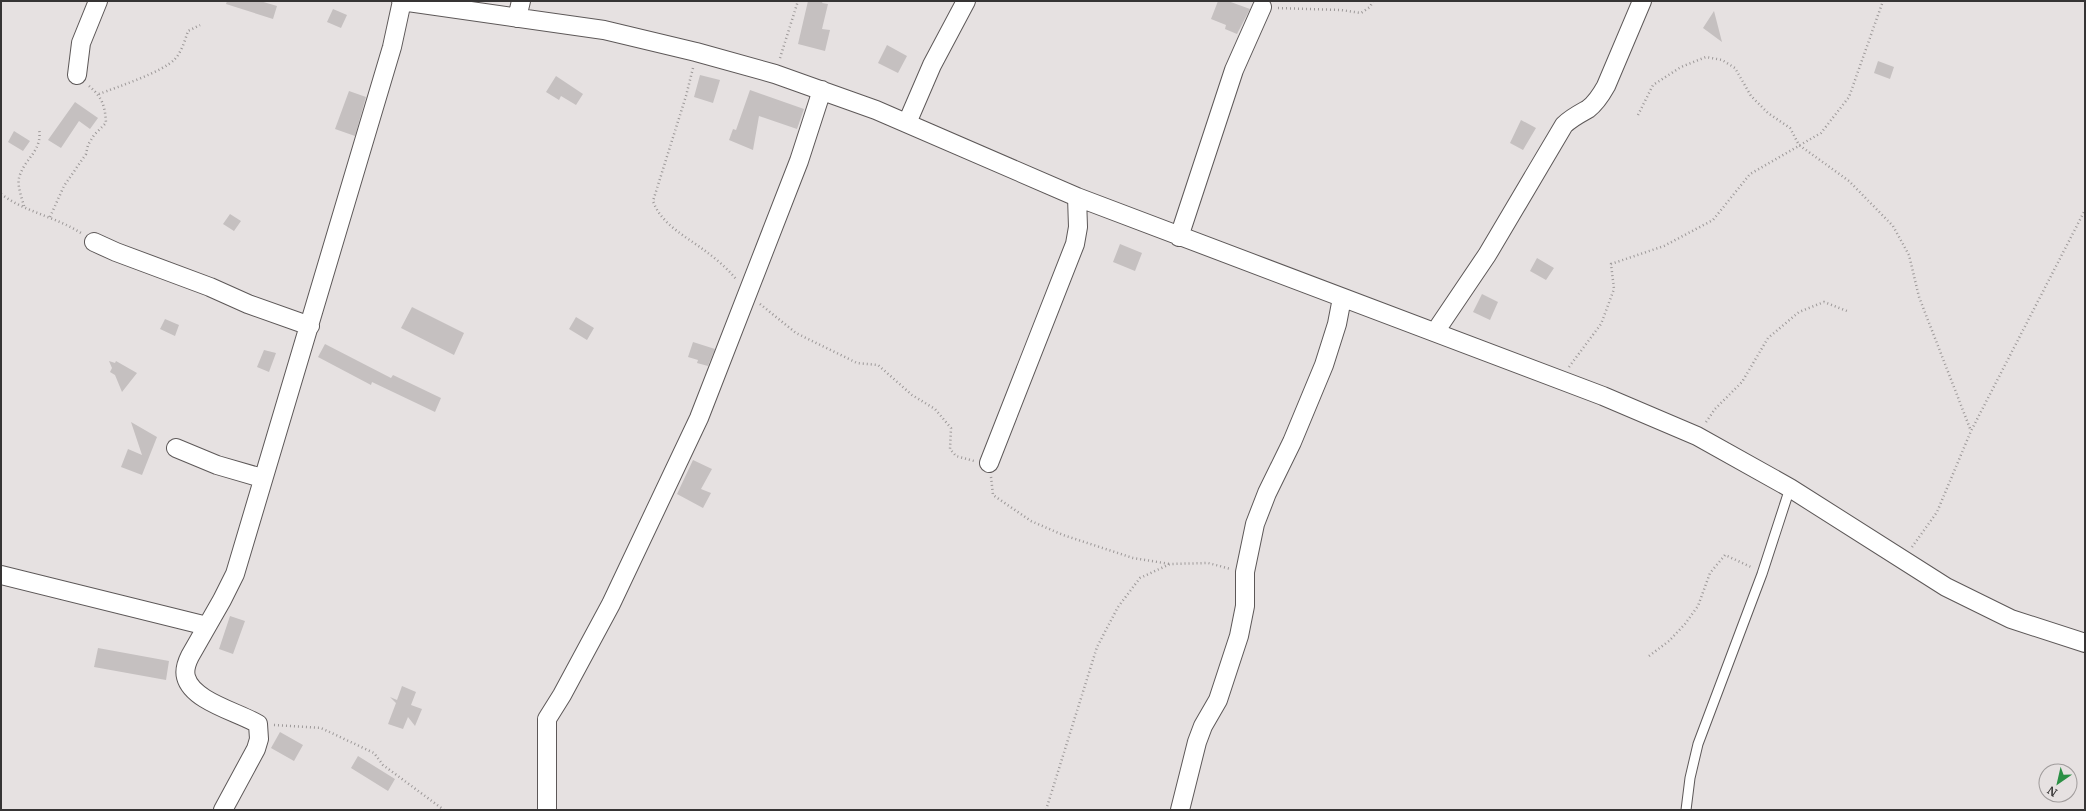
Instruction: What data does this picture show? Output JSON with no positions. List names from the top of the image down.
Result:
{
  "north": "bottom left"
}
